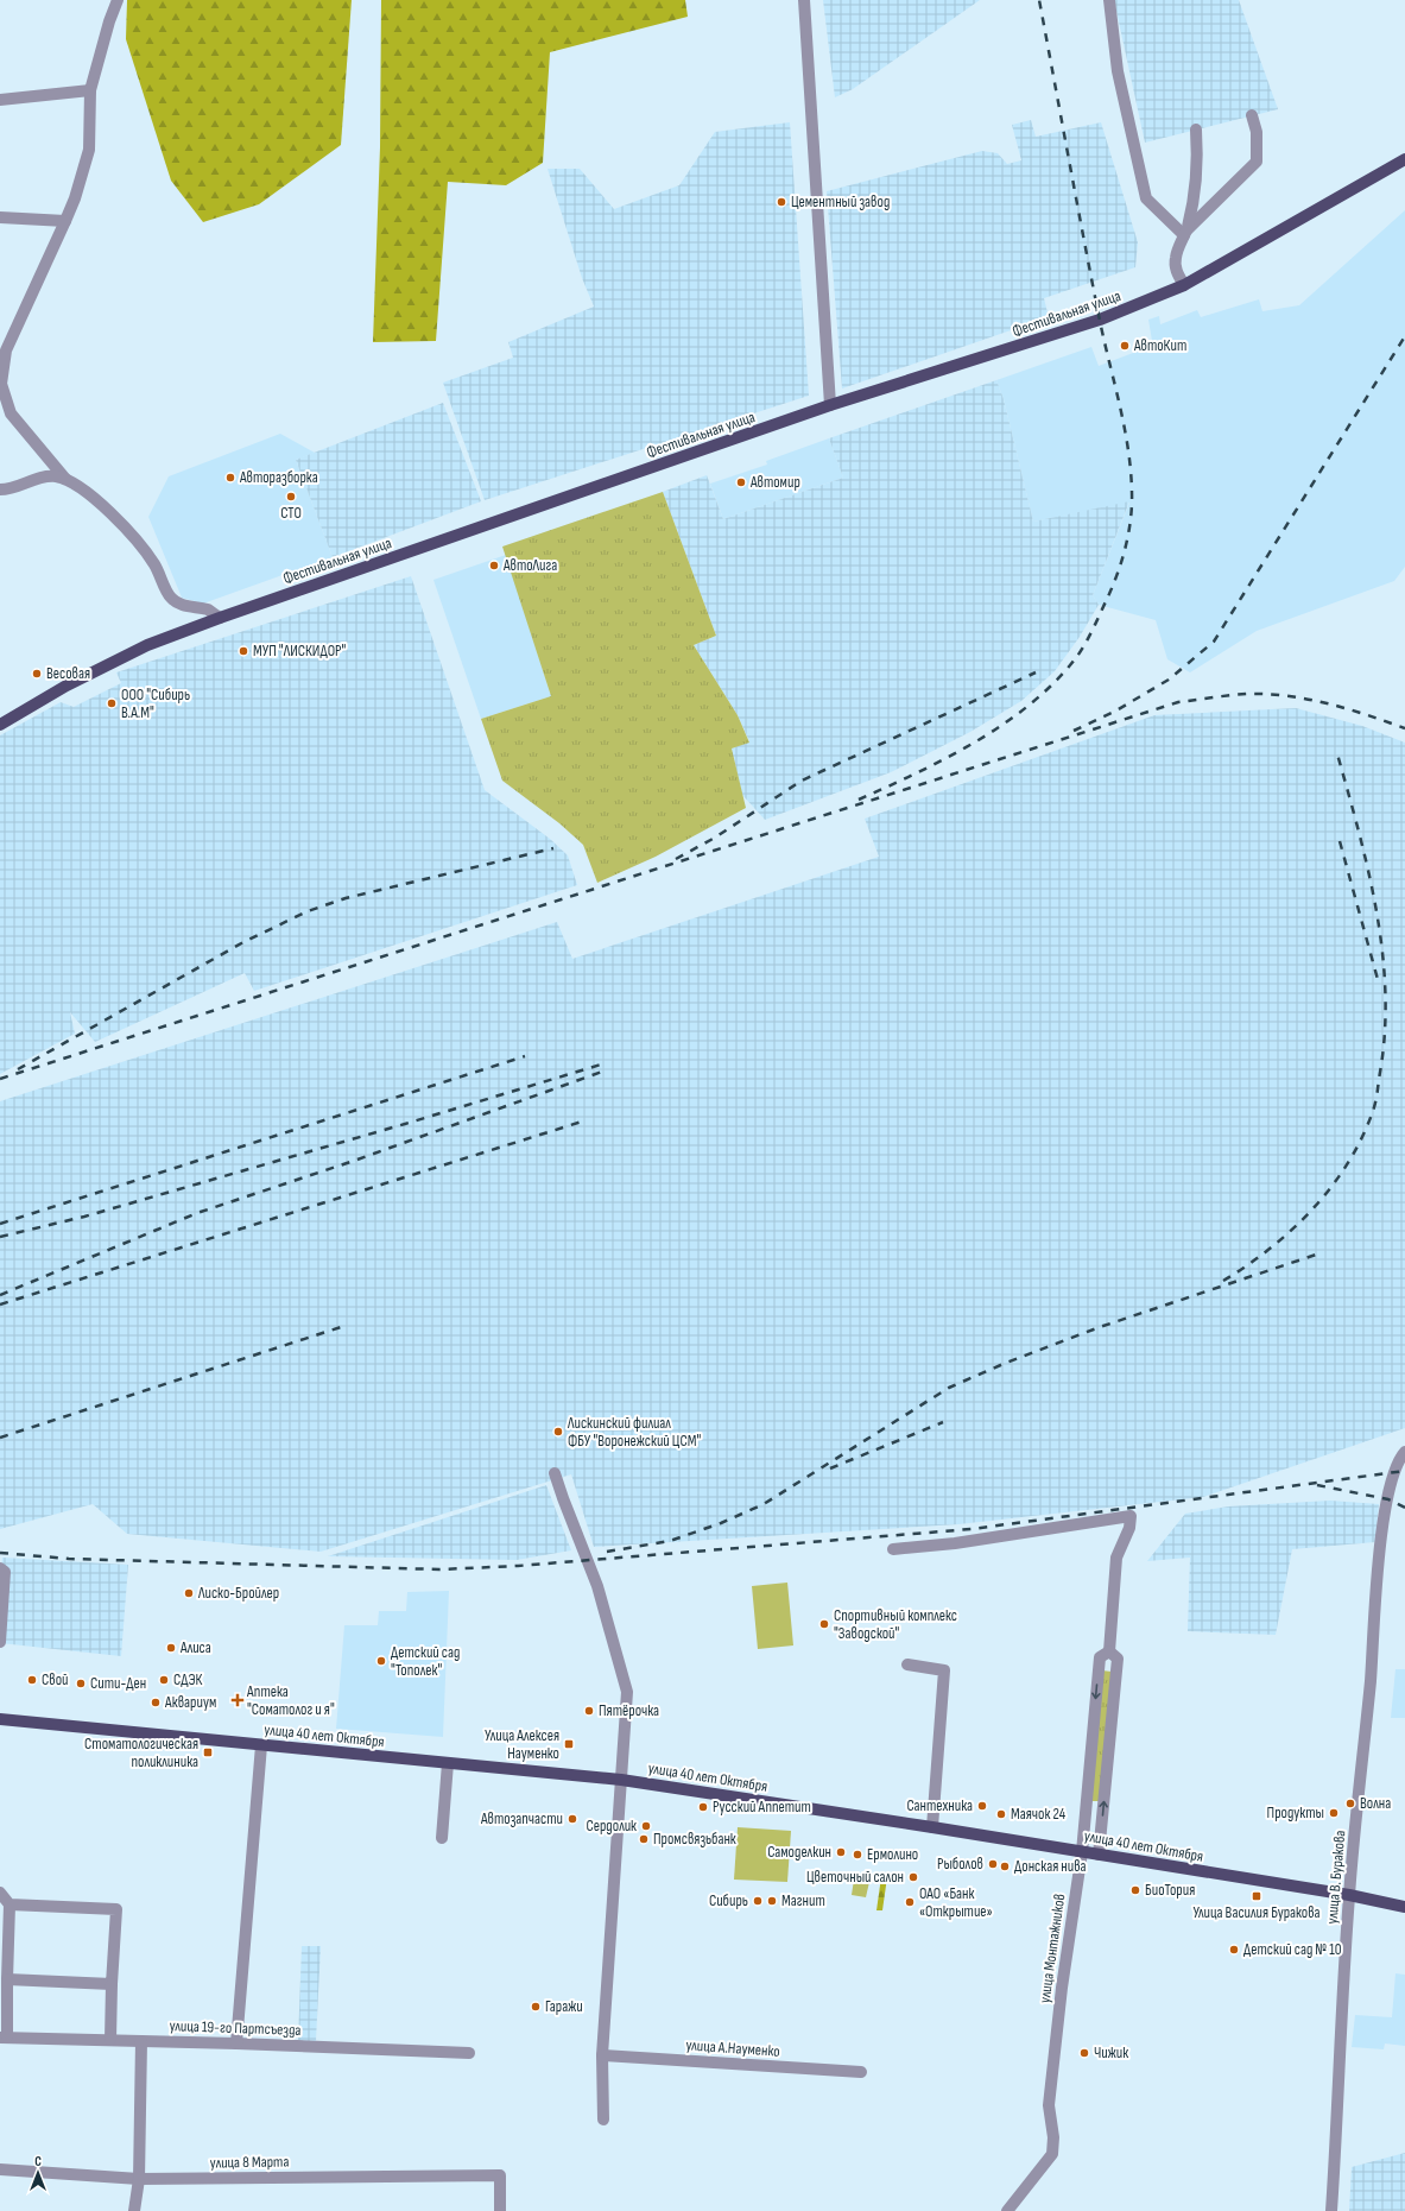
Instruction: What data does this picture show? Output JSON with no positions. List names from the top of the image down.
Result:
{
  "streets": {
    "main road": ["Фестивальная улица", "улица 40 лет Октября"],
    "street": [
      "улица В. Буракова",
      "улица Монтажников",
      "улица 19-го Партсъезда",
      "улица А.Науменко",
      "улица 8 Марта"
    ]
  },
  "crossings": [
    ["улица 40 лет Октября", "улица В. Буракова"],
    ["улица 40 лет Октября", "улица Монтажников"]
  ],
  "places": {
    "other": [
      "Цементный завод",
      "АвтоКит",
      "Авторазборка",
      "Автомир",
      "СТО",
      "АвтоЛига",
      "МУП \"ЛИСКИДОР\"",
      "Весовая",
      "ООО \"Сибирь В.А.М\"",
      "Лискинский филиал ФБУ \"Воронежский ЦСМ\"",
      "Лиско-Бройлер",
      "Спортивный комплекс \"Заводской\"",
      "Алиса",
      "Детский сад \"Тополек\"",
      "Свой",
      "СДЭК",
      "Сити-Ден",
      "Аквариум",
      "Пятёрочка",
      "Волна",
      "Сантехника",
      "Русский Аппетит",
      "Продукты",
      "Маячок 24",
      "Автозапчасти",
      "Сердолик",
      "Промсвязьбанк",
      "Самоделкин",
      "Ермолино",
      "Рыболов",
      "Донская нива",
      "Цветочный салон",
      "БиоТория",
      "Сибирь",
      "Магнит",
      "ОАО «Банк «Открытие»",
      "Детский сад № 10",
      "Гаражи",
      "Чижик"
    ],
    "health": ["Аптека \"Соматолог и я\""],
    "transit": ["Улица Алексея Науменко", "Стоматологическая поликлиника", "Улица Василия Буракова"]
  },
  "north": "top"
}
